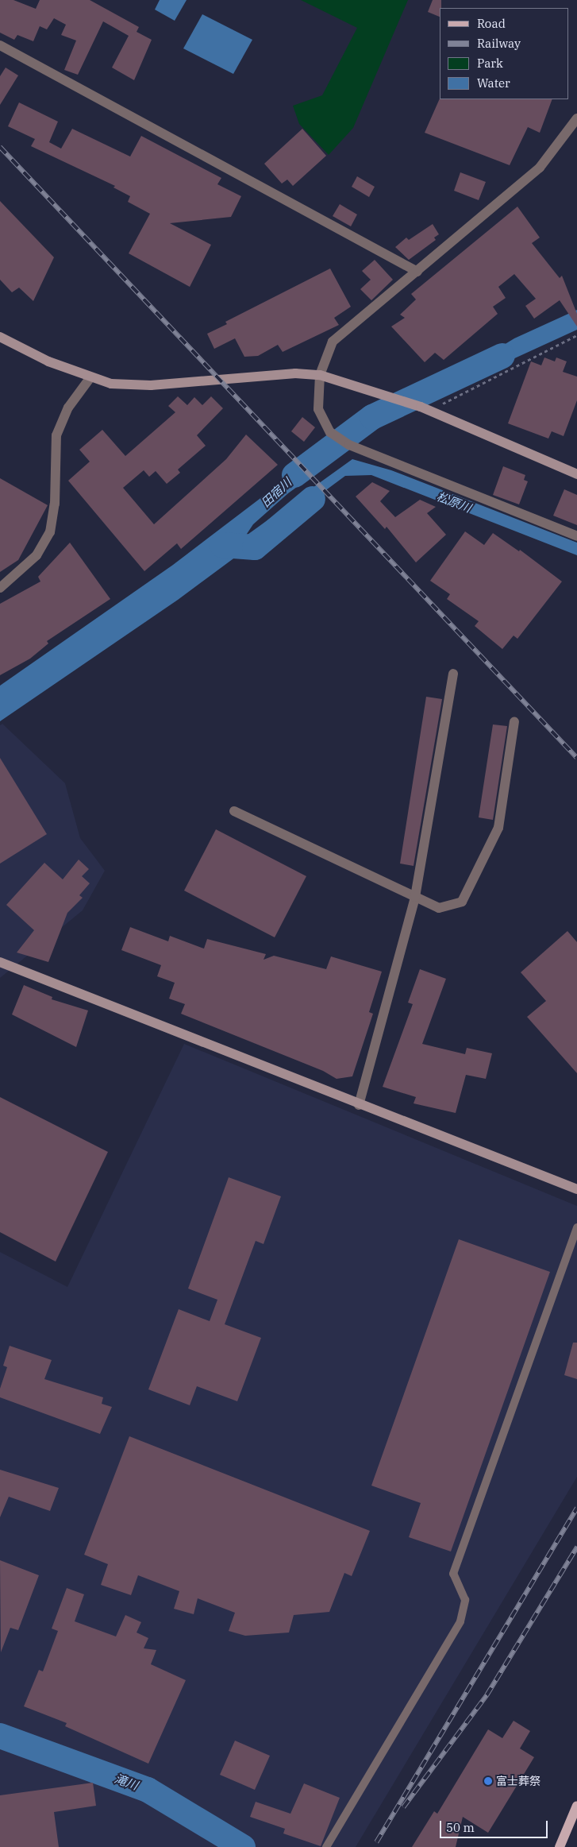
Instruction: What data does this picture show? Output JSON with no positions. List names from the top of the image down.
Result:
{
  "water": ["田宿川", "松原川", "滝川"],
  "places": ["富士葬祭"],
  "legend": [
    "Road",
    "Railway",
    "Park",
    "Water"
  ],
  "scale_bar": "50 m"
}
